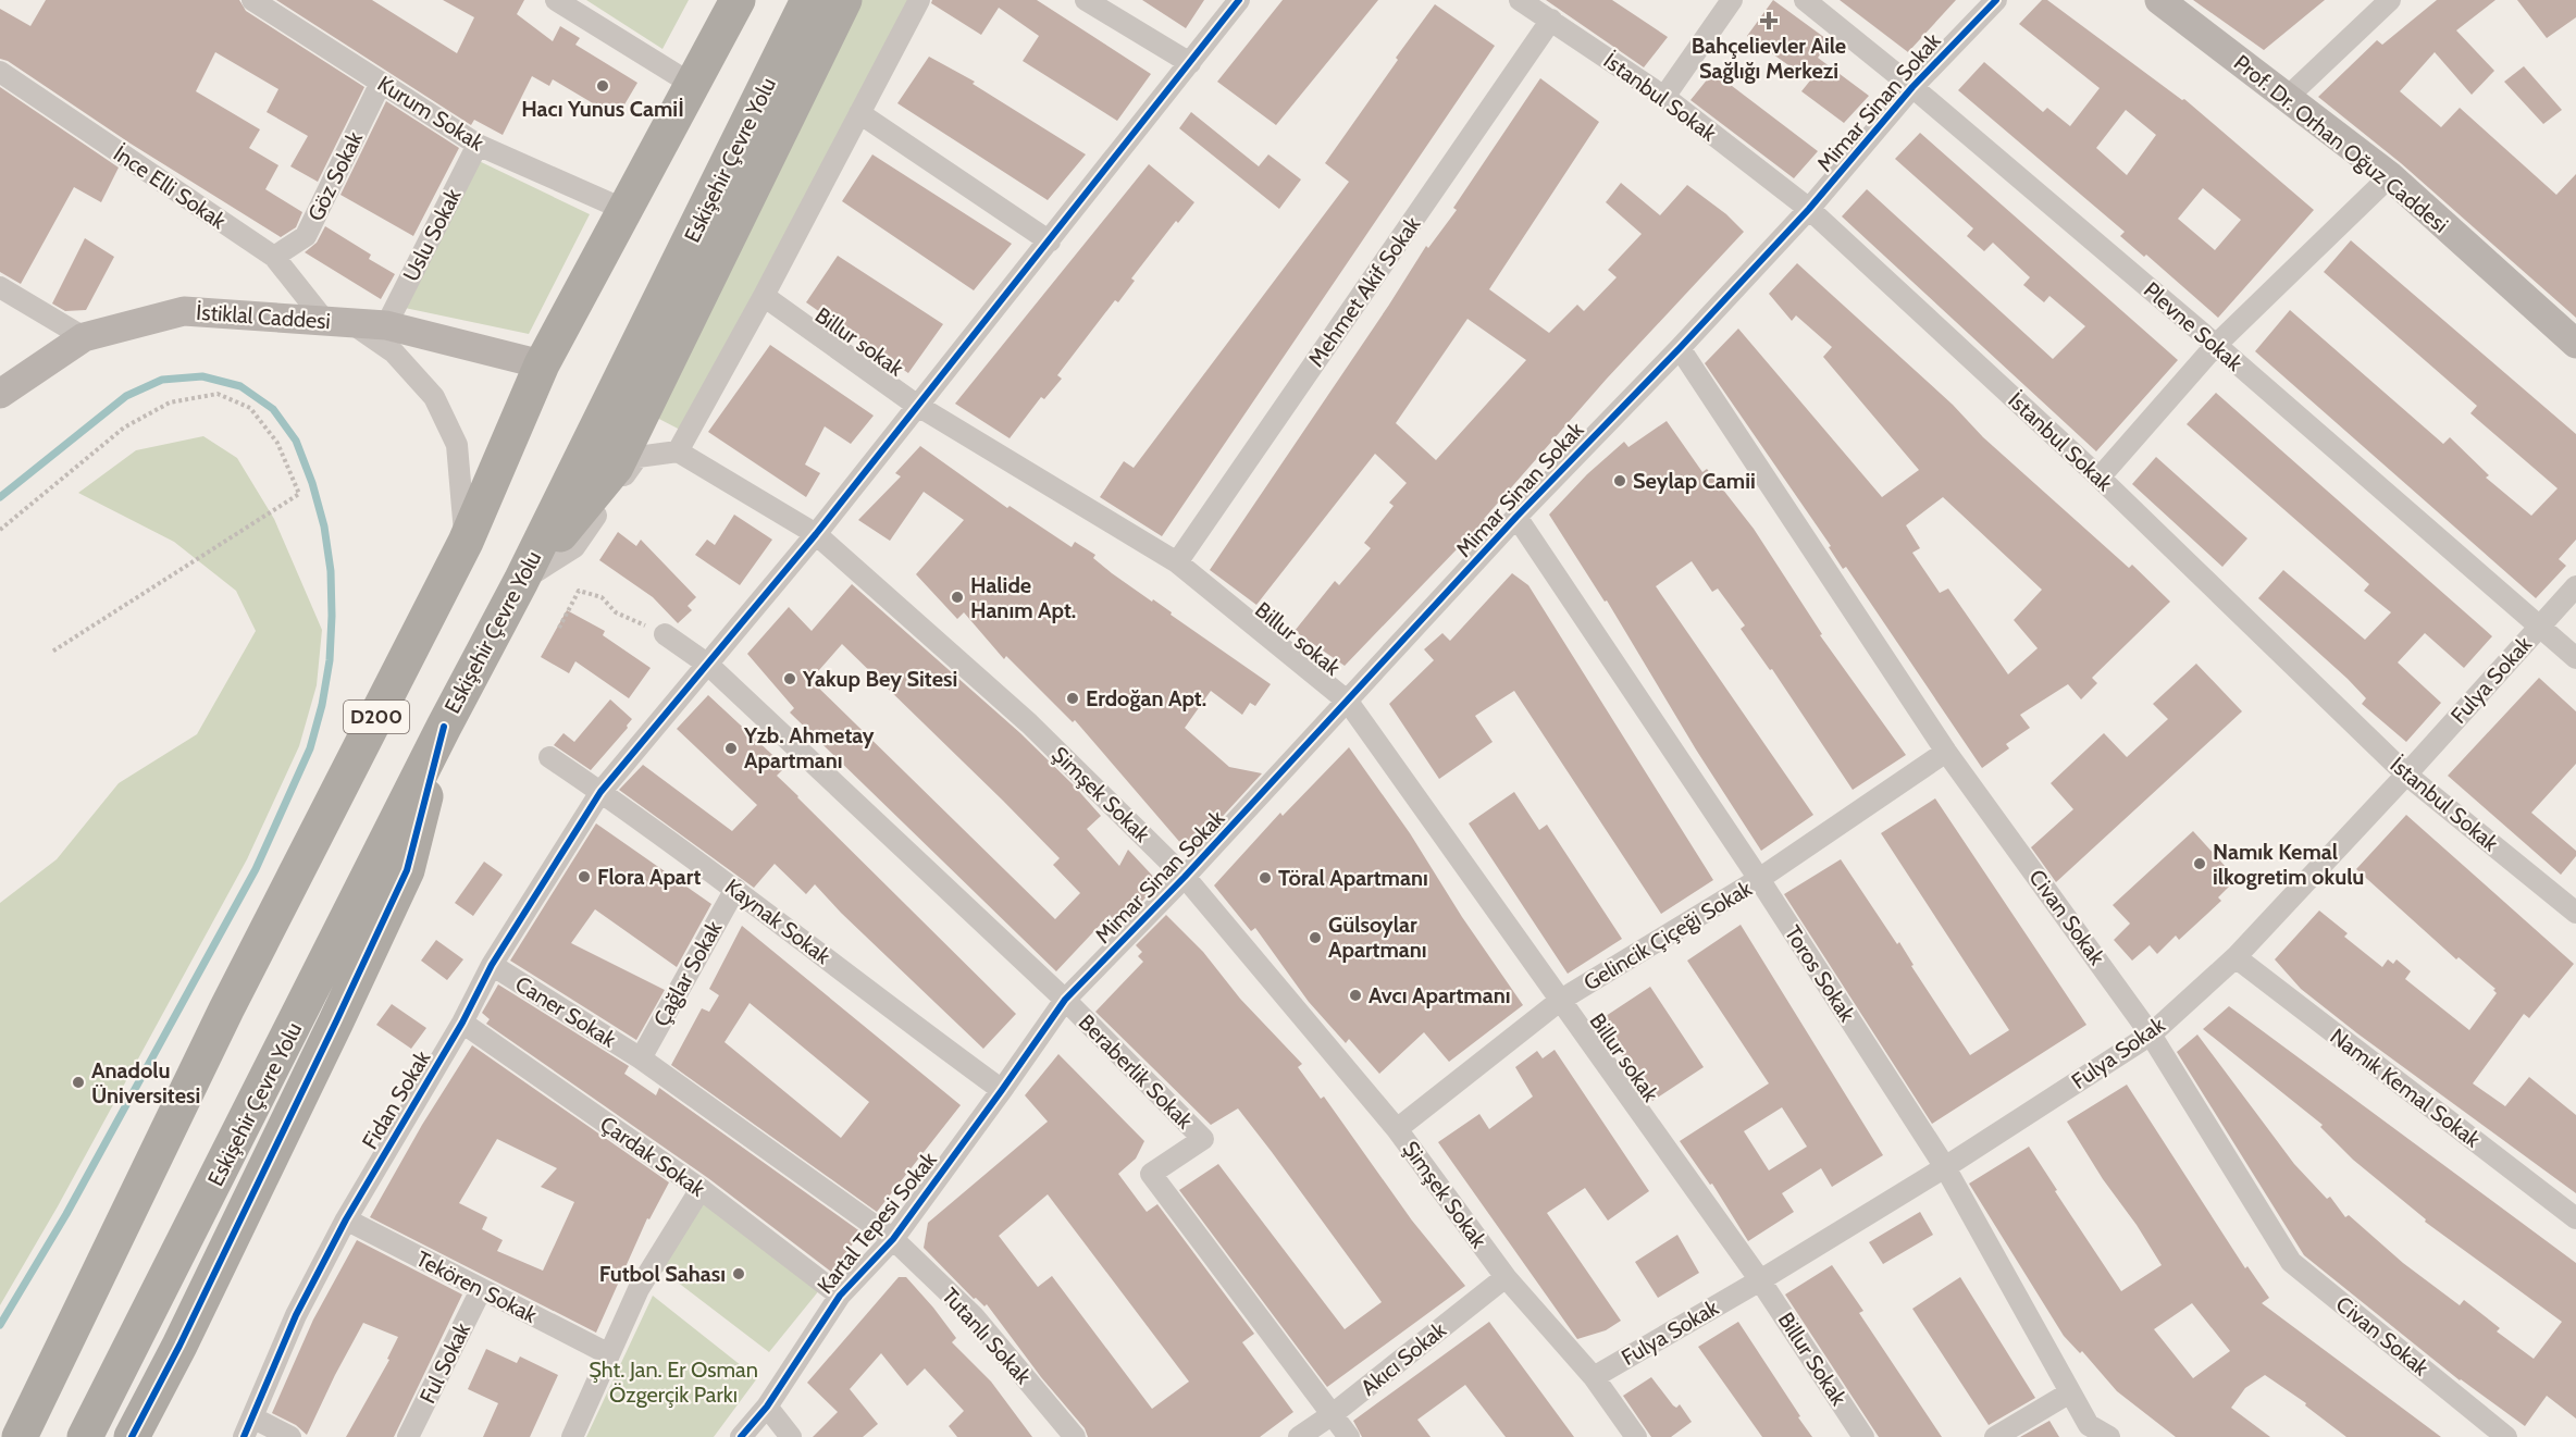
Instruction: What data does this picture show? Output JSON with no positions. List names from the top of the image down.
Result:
{
  "streets": {
    "highway": ["Eskişehir Çevre Yolu", "D200"],
    "main road": ["Prof. Dr. Orhan Oğuz Caddesi", "İstiklal Caddesi"],
    "street": [
      "İstanbul Sokak",
      "Mimar Sinan Sokak",
      "Kurum Sokak",
      "Göz Sokak",
      "İnce Elli Sokak",
      "Uslu Sokak",
      "Mehmet Akif Sokak",
      "Plevne Sokak",
      "Billur sokak",
      "Fulya Sokak",
      "Şimşek Sokak",
      "Civan Sokak",
      "Kaynak Sokak",
      "Gelincik Çiçeği Sokak",
      "Çağlar Sokak",
      "Toros Sokak",
      "Caner Sokak",
      "Beraberlik Sokak",
      "Namık Kemal Sokak",
      "Fidan Sokak",
      "Çardak Sokak",
      "Kartal Tepesi Sokak",
      "Tekören Sokak",
      "Tutanlı Sokak",
      "Akıcı Sokak",
      "Billur Sokak",
      "Ful Sokak"
    ]
  },
  "crossings": [
    ["İstanbul Sokak", "Mimar Sinan Sokak"],
    ["İstanbul Sokak", "Mehmet Akif Sokak"],
    ["İstanbul Sokak", "Fulya Sokak"],
    ["Mimar Sinan Sokak", "Plevne Sokak"],
    ["Mimar Sinan Sokak", "Billur sokak"],
    ["Mimar Sinan Sokak", "Şimşek Sokak"],
    ["Mimar Sinan Sokak", "Civan Sokak"],
    ["Mimar Sinan Sokak", "Toros Sokak"],
    ["Mimar Sinan Sokak", "Beraberlik Sokak"],
    ["Mimar Sinan Sokak", "Kartal Tepesi Sokak"],
    ["Kurum Sokak", "Göz Sokak"],
    ["Kurum Sokak", "Uslu Sokak"],
    ["Göz Sokak", "İnce Elli Sokak"],
    ["İnce Elli Sokak", "İstiklal Caddesi"],
    ["İnce Elli Sokak", "D200"],
    ["Uslu Sokak", "İstiklal Caddesi"],
    ["Mehmet Akif Sokak", "Billur sokak"],
    ["İstiklal Caddesi", "D200"],
    ["Plevne Sokak", "Fulya Sokak"],
    ["Billur sokak", "Fulya Sokak"],
    ["Billur sokak", "Gelincik Çiçeği Sokak"],
    ["Billur sokak", "Fidan Sokak"],
    ["Billur sokak", "Billur Sokak"],
    ["Fulya Sokak", "Şimşek Sokak"],
    ["Fulya Sokak", "Civan Sokak"],
    ["Fulya Sokak", "Toros Sokak"],
    ["Fulya Sokak", "Namık Kemal Sokak"],
    ["Fulya Sokak", "Billur Sokak"],
    ["Şimşek Sokak", "Gelincik Çiçeği Sokak"],
    ["Şimşek Sokak", "Fidan Sokak"],
    ["Şimşek Sokak", "Akıcı Sokak"],
    ["Civan Sokak", "Gelincik Çiçeği Sokak"],
    ["Kaynak Sokak", "Çağlar Sokak"],
    ["Kaynak Sokak", "Fidan Sokak"],
    ["Kaynak Sokak", "Kartal Tepesi Sokak"],
    ["Gelincik Çiçeği Sokak", "Toros Sokak"],
    ["Çağlar Sokak", "Caner Sokak"],
    ["Caner Sokak", "Fidan Sokak"],
    ["Caner Sokak", "Kartal Tepesi Sokak"],
    ["Caner Sokak", "Tutanlı Sokak"],
    ["Beraberlik Sokak", "Fidan Sokak"],
    ["Beraberlik Sokak", "Kartal Tepesi Sokak"],
    ["Beraberlik Sokak", "Akıcı Sokak"],
    ["Fidan Sokak", "Çardak Sokak"],
    ["Fidan Sokak", "Tekören Sokak"],
    ["Çardak Sokak", "Kartal Tepesi Sokak"],
    ["Kartal Tepesi Sokak", "Tutanlı Sokak"],
    ["Tekören Sokak", "Ful Sokak"]
  ],
  "parks": ["Şht. Jan. Er Osman Özgerçik Parkı"],
  "places": {
    "health": ["Bahçelievler Aile Sağlığı Merkezi"],
    "other": [
      "Hacı Yunus Camiİ",
      "Seylap Camii",
      "Halide Hanım Apt.",
      "Yakup Bey Sitesi",
      "Erdoğan Apt.",
      "Yzb. Ahmetay Apartmanı",
      "Namık Kemal ilkogretim okulu",
      "Flora Apart",
      "Töral Apartmanı",
      "Gülsoylar Apartmanı",
      "Avcı Apartmanı",
      "Anadolu Üniversitesi",
      "Futbol Sahası"
    ]
  }
}
